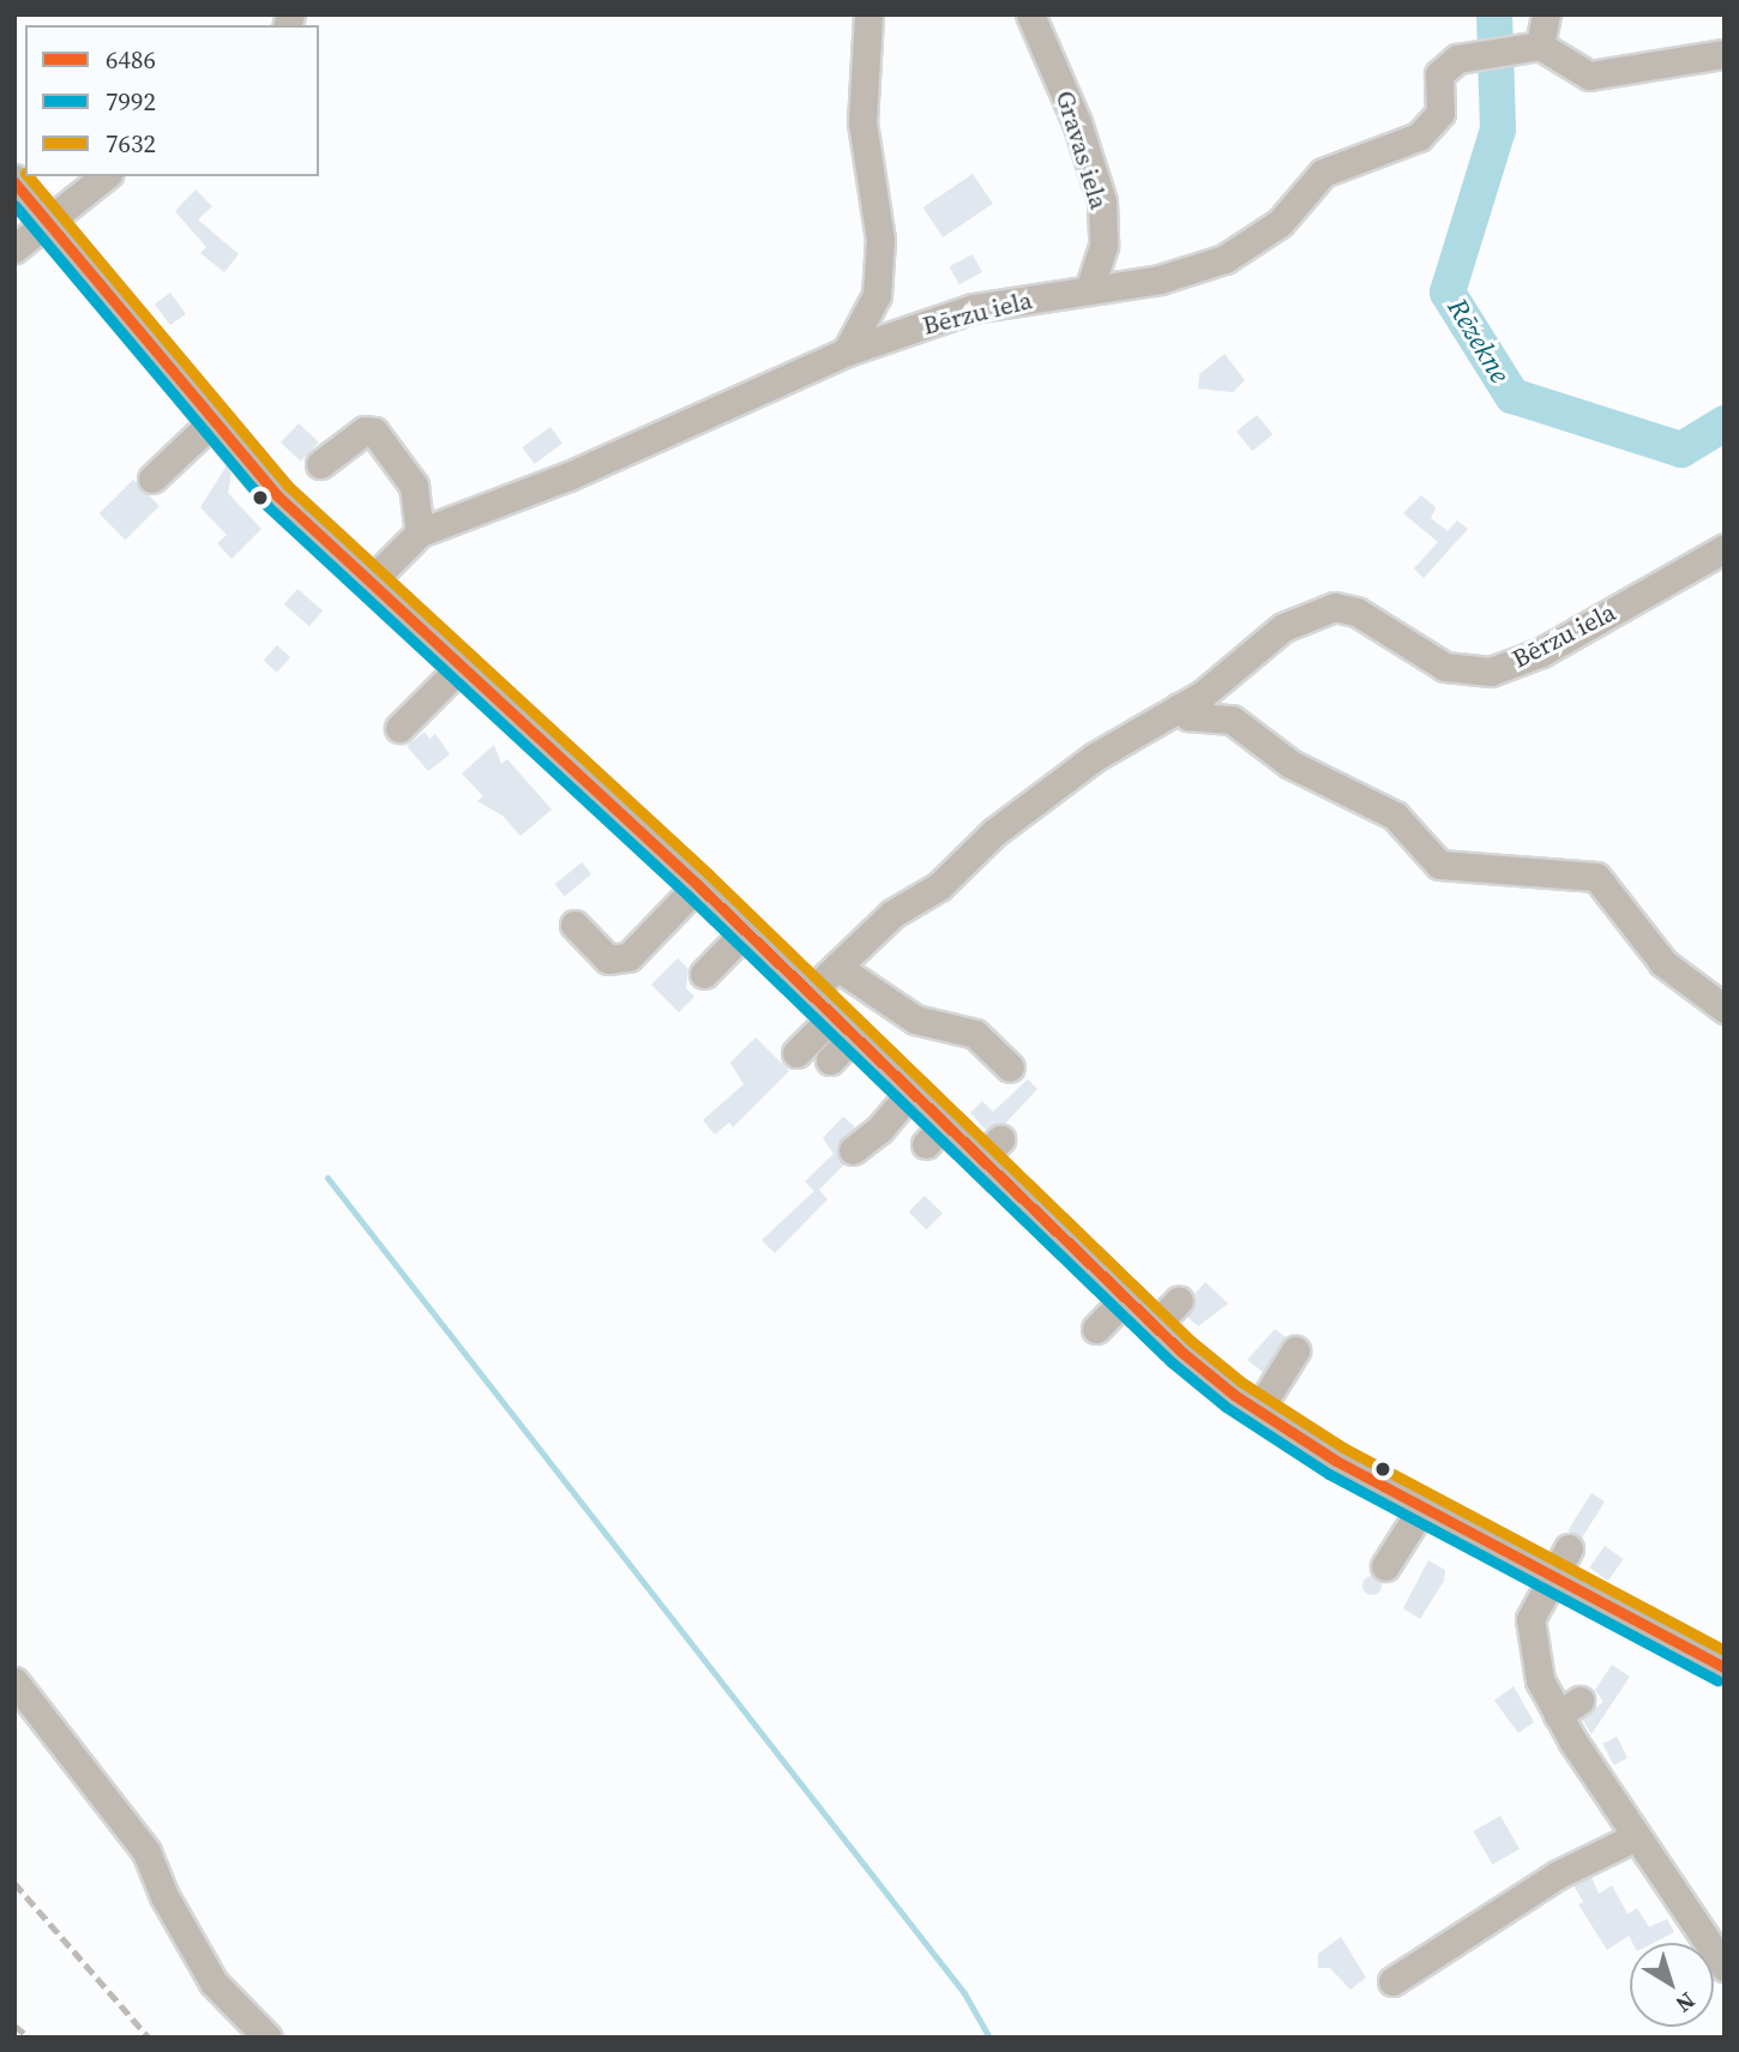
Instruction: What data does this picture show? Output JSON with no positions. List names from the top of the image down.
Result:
{
  "streets": {
    "street": ["Gravas iela", "Bērzu iela"]
  },
  "crossings": [
    ["Gravas iela", "Bērzu iela"]
  ],
  "water": ["Rēzekne"],
  "lines": ["transit line 7632", "transit line 6486", "transit line 7992"],
  "legend": ["6486", "7992", "7632"],
  "north": "bottom right"
}
